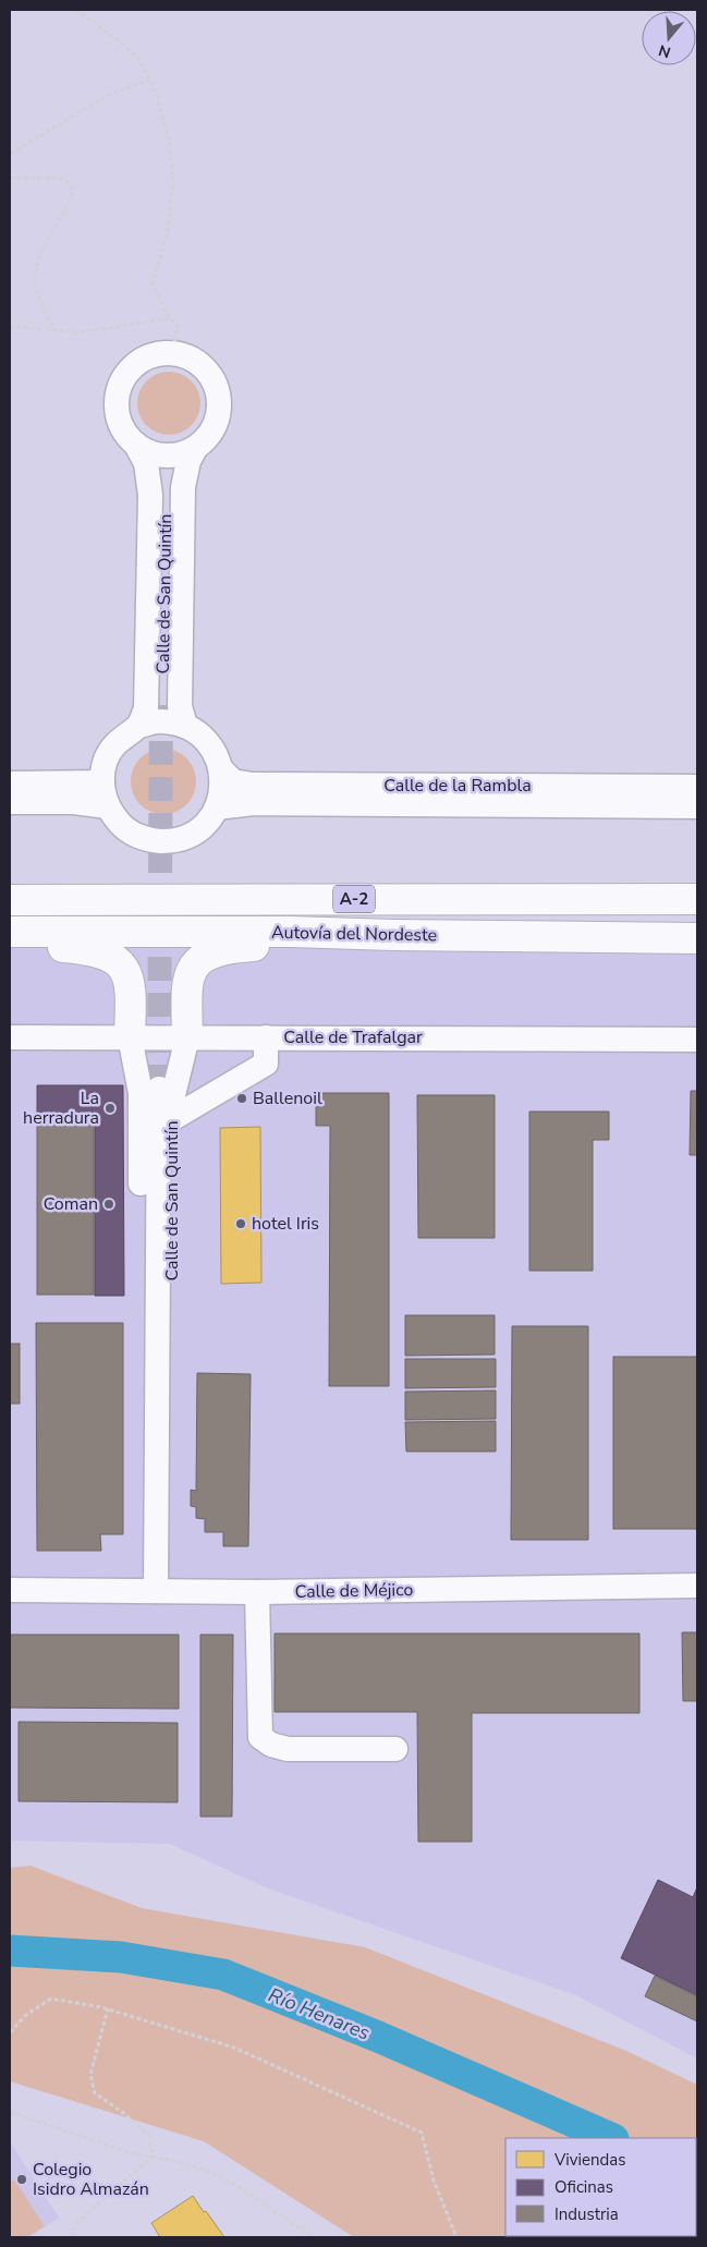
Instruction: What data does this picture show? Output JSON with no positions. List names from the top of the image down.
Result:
{
  "streets": {
    "highway": ["A-2", "Autovía del Nordeste"],
    "street": [
      "Calle de San Quintín",
      "Calle de la Rambla",
      "Calle de Trafalgar",
      "Calle de Méjico"
    ]
  },
  "crossings": [
    ["Calle de San Quintín", "Calle de Trafalgar"],
    ["Calle de San Quintín", "Calle de Méjico"]
  ],
  "water": ["Río Henares"],
  "places": [
    "Ballenoil",
    "La herradura",
    "Coman",
    "hotel Iris",
    "Colegio Isidro Almazán"
  ],
  "legend": ["Viviendas", "Oficinas", "Industria"],
  "north": "bottom"
}
